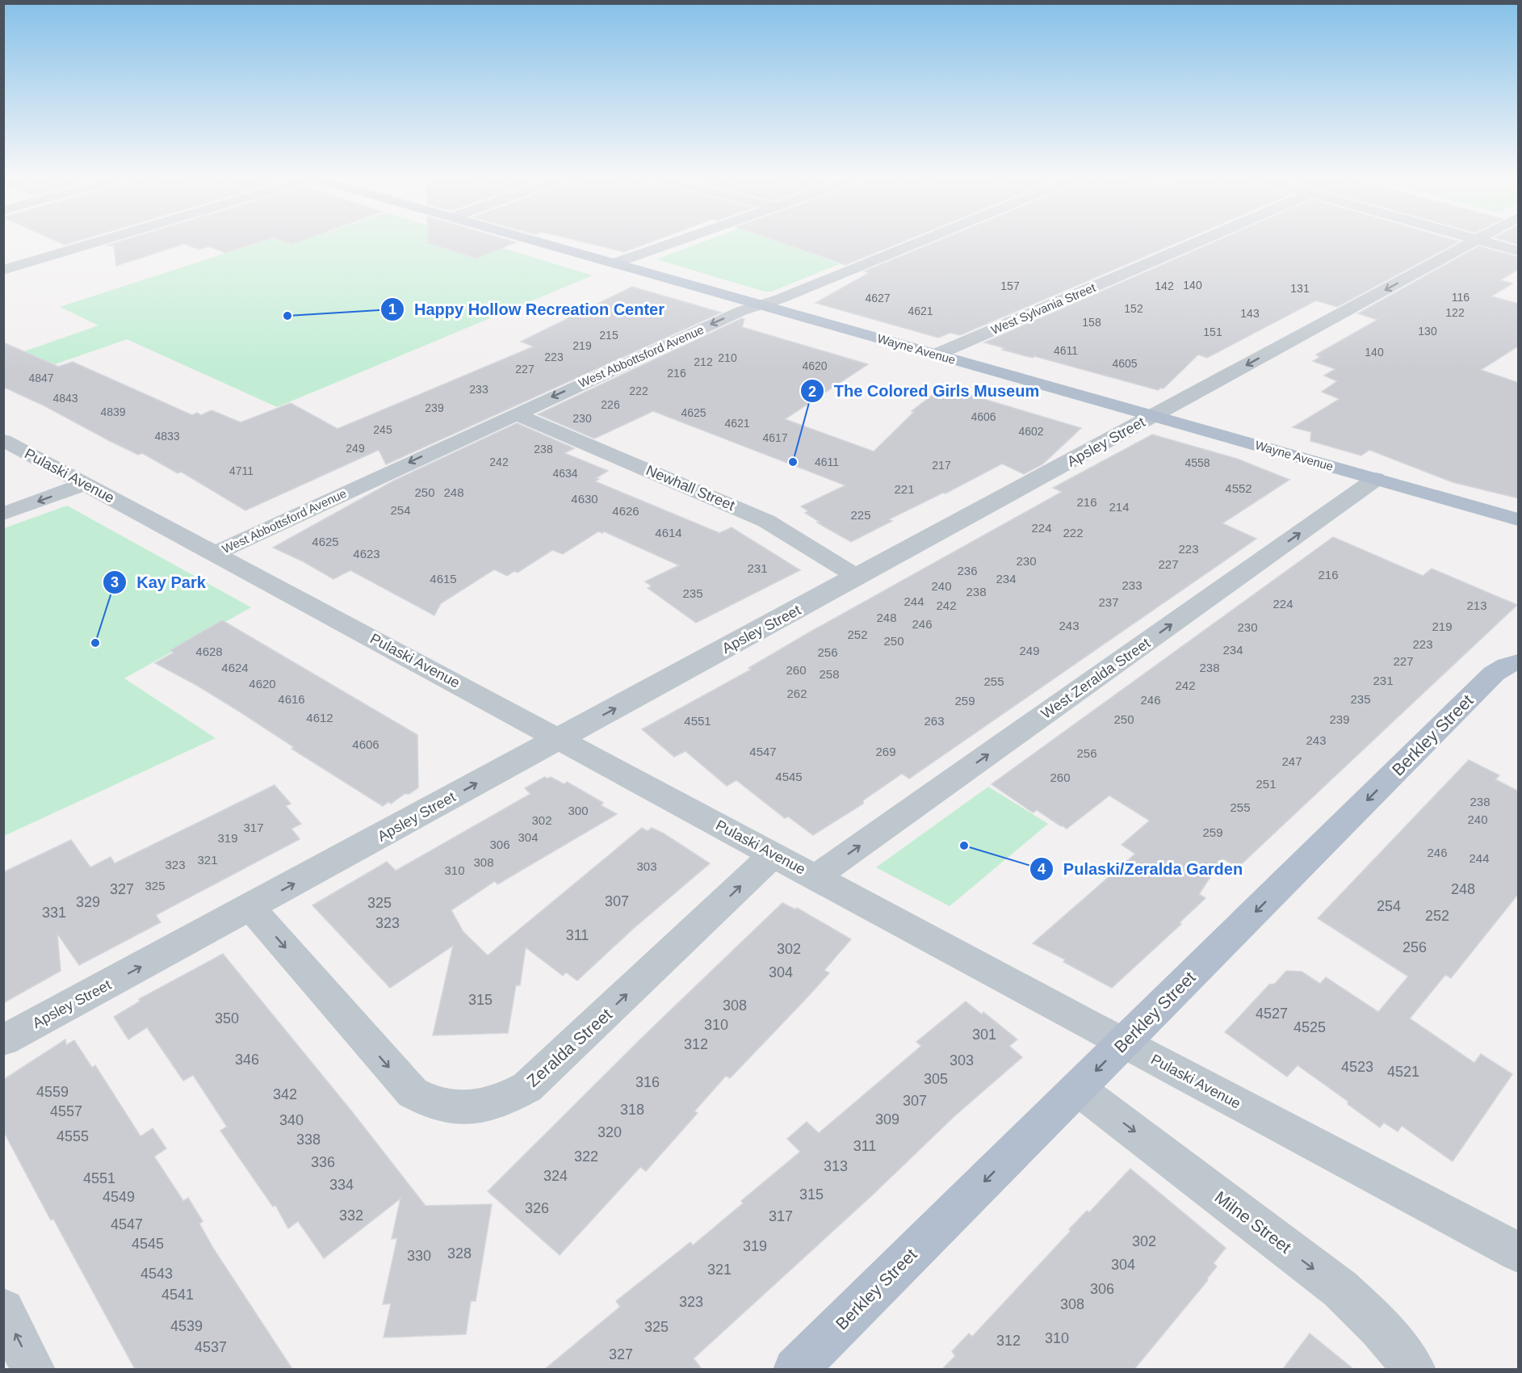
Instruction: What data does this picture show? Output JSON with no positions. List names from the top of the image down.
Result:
{
  "streets": {
    "main road": ["Wayne Avenue", "Berkley Street"],
    "street": [
      "West Sylvania Street",
      "West Abbottsford Avenue",
      "Apsley Street",
      "Pulaski Avenue",
      "Newhall Street",
      "West Zeralda Street",
      "Zeralda Street",
      "Milne Street"
    ]
  },
  "crossings": [
    ["West Sylvania Street", "Wayne Avenue"],
    ["Wayne Avenue", "West Abbottsford Avenue"],
    ["Wayne Avenue", "Apsley Street"],
    ["Wayne Avenue", "West Zeralda Street"],
    ["West Abbottsford Avenue", "Pulaski Avenue"],
    ["West Abbottsford Avenue", "Newhall Street"],
    ["Apsley Street", "Pulaski Avenue"],
    ["Apsley Street", "Newhall Street"],
    ["Apsley Street", "Zeralda Street"],
    ["Pulaski Avenue", "West Zeralda Street"],
    ["Pulaski Avenue", "Berkley Street"],
    ["Pulaski Avenue", "Zeralda Street"],
    ["Berkley Street", "Milne Street"]
  ],
  "one_way": [
    "West Abbottsford Avenue",
    "West Zeralda Street",
    "Berkley Street",
    "Milne Street"
  ],
  "places": [
    "Happy Hollow Recreation Center",
    "The Colored Girls Museum",
    "Kay Park",
    "Pulaski/Zeralda Garden"
  ],
  "house_numbers": [
    "140",
    "157",
    "142",
    "131",
    "116",
    "4627",
    "152",
    "4621",
    "122",
    "143",
    "158",
    "130",
    "151",
    "215",
    "219",
    "4611",
    "140",
    "223",
    "210",
    "212",
    "4605",
    "4620",
    "227",
    "216",
    "4847",
    "233",
    "222",
    "4843",
    "226",
    "239",
    "4839",
    "4625",
    "4606",
    "230",
    "4621",
    "245",
    "4602",
    "4833",
    "4617",
    "249",
    "238",
    "242",
    "4611",
    "4558",
    "217",
    "4711",
    "4634",
    "4552",
    "221",
    "250",
    "248",
    "4630",
    "216",
    "214",
    "254",
    "4626",
    "225",
    "224",
    "4614",
    "222",
    "4625",
    "223",
    "4623",
    "230",
    "227",
    "231",
    "236",
    "216",
    "4615",
    "234",
    "233",
    "240",
    "238",
    "235",
    "244",
    "237",
    "224",
    "242",
    "213",
    "248",
    "246",
    "243",
    "219",
    "230",
    "252",
    "250",
    "223",
    "234",
    "249",
    "4628",
    "256",
    "227",
    "4624",
    "238",
    "260",
    "258",
    "231",
    "255",
    "4620",
    "242",
    "262",
    "4616",
    "235",
    "246",
    "259",
    "4612",
    "250",
    "239",
    "4551",
    "263",
    "243",
    "4606",
    "4547",
    "269",
    "256",
    "247",
    "4545",
    "260",
    "251",
    "238",
    "255",
    "300",
    "240",
    "302",
    "317",
    "259",
    "304",
    "319",
    "306",
    "246",
    "244",
    "321",
    "308",
    "323",
    "303",
    "310",
    "325",
    "327",
    "248",
    "307",
    "329",
    "325",
    "254",
    "331",
    "252",
    "323",
    "311",
    "256",
    "302",
    "304",
    "315",
    "308",
    "4527",
    "350",
    "310",
    "4525",
    "301",
    "312",
    "346",
    "303",
    "4523",
    "4521",
    "305",
    "316",
    "4559",
    "342",
    "307",
    "318",
    "4557",
    "309",
    "340",
    "320",
    "4555",
    "338",
    "311",
    "322",
    "336",
    "313",
    "324",
    "4551",
    "334",
    "315",
    "4549",
    "326",
    "332",
    "317",
    "4547",
    "302",
    "4545",
    "319",
    "328",
    "330",
    "304",
    "321",
    "4543",
    "306",
    "4541",
    "323",
    "308",
    "4539",
    "325",
    "310",
    "312",
    "4537",
    "327"
  ]
}
